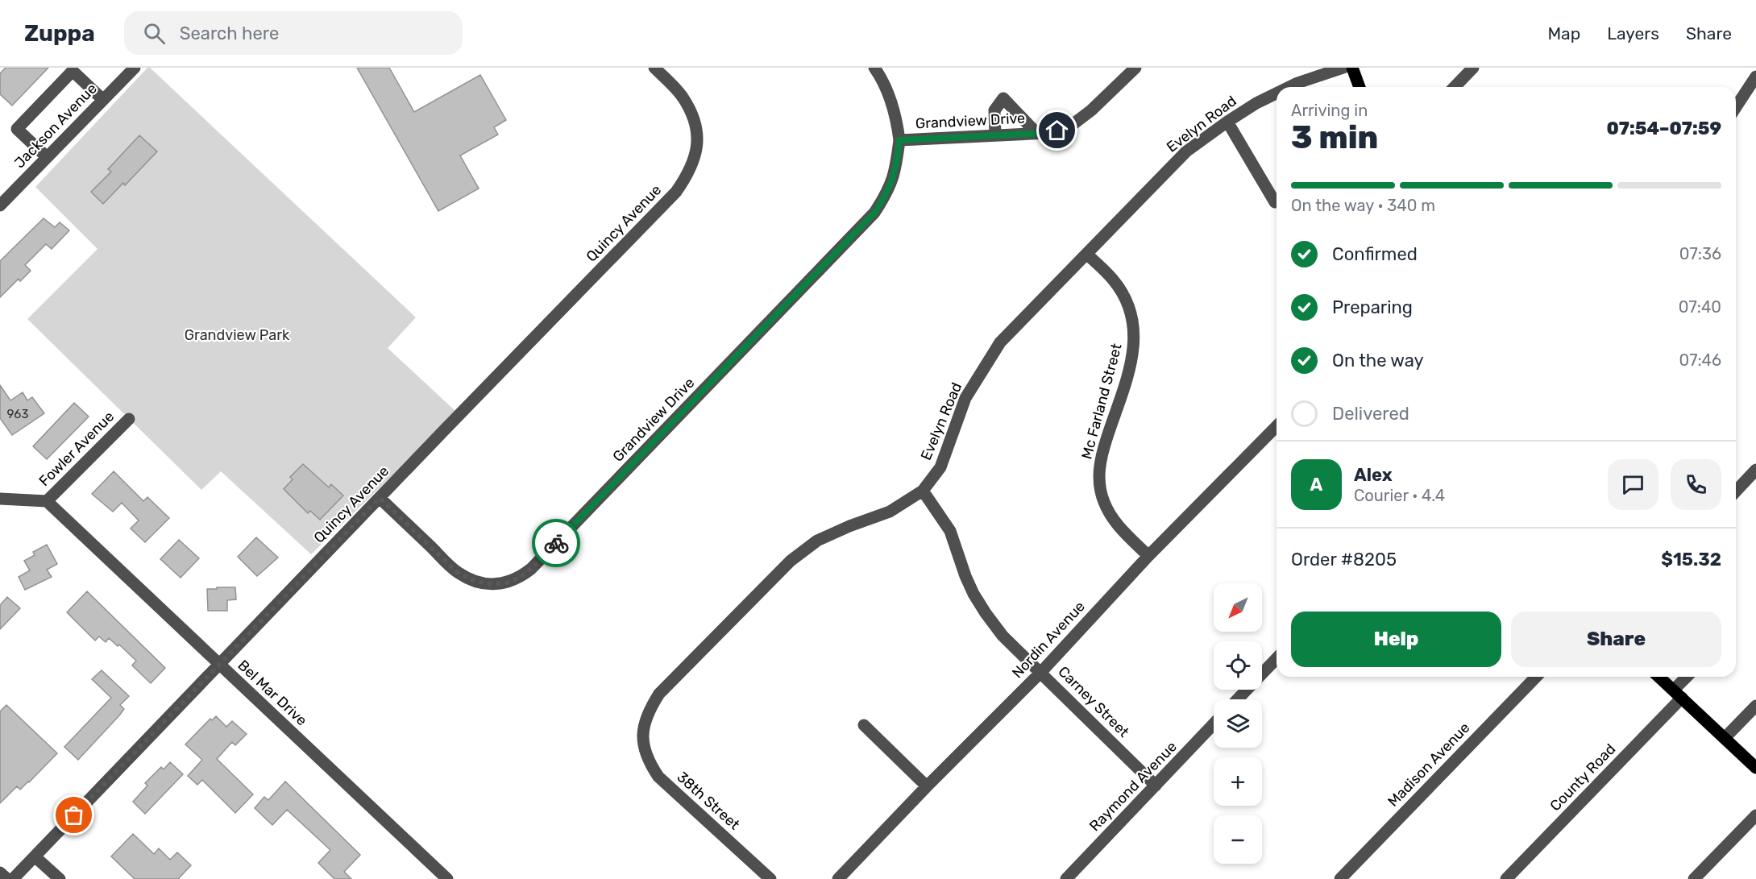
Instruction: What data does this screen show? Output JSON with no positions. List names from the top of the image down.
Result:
{
  "streets": {
    "street": [
      "Grandview Drive",
      "Evelyn Road",
      "Jackson Avenue",
      "Quincy Avenue",
      "Mc Farland Street",
      "Fowler Avenue",
      "Nordin Avenue",
      "Bel Mar Drive",
      "Carney Street",
      "Madison Avenue",
      "County Road",
      "Raymond Avenue",
      "38th Street"
    ]
  },
  "crossings": [
    ["Grandview Drive", "Quincy Avenue"],
    ["Evelyn Road", "Mc Farland Street"],
    ["Evelyn Road", "Carney Street"],
    ["Evelyn Road", "38th Street"],
    ["Quincy Avenue", "Bel Mar Drive"],
    ["Mc Farland Street", "Nordin Avenue"],
    ["Fowler Avenue", "Bel Mar Drive"],
    ["Nordin Avenue", "Carney Street"],
    ["Carney Street", "Raymond Avenue"]
  ],
  "parks": ["Grandview Park"],
  "house_numbers": ["963"],
  "north": "bottom left",
  "page": {
    "header": "Zuppa",
    "search": "Search here",
    "nav": ["Map", "Layers", "Share"],
    "heading": ["3 min", "Arriving in", "07:54–07:59"],
    "panel": [
      "Alex",
      "Courier · 4.4",
      "Order #8205",
      "$15.32"
    ],
    "bar": "On the way · 340 m",
    "list": [
      ["Confirmed", "07:36"],
      ["Preparing", "07:40"],
      ["On the way", "07:46"],
      "Delivered"
    ],
    "round": "A",
    "map_buttons": ["+", "−"],
    "buttons": ["Help", "Share"]
  }
}
